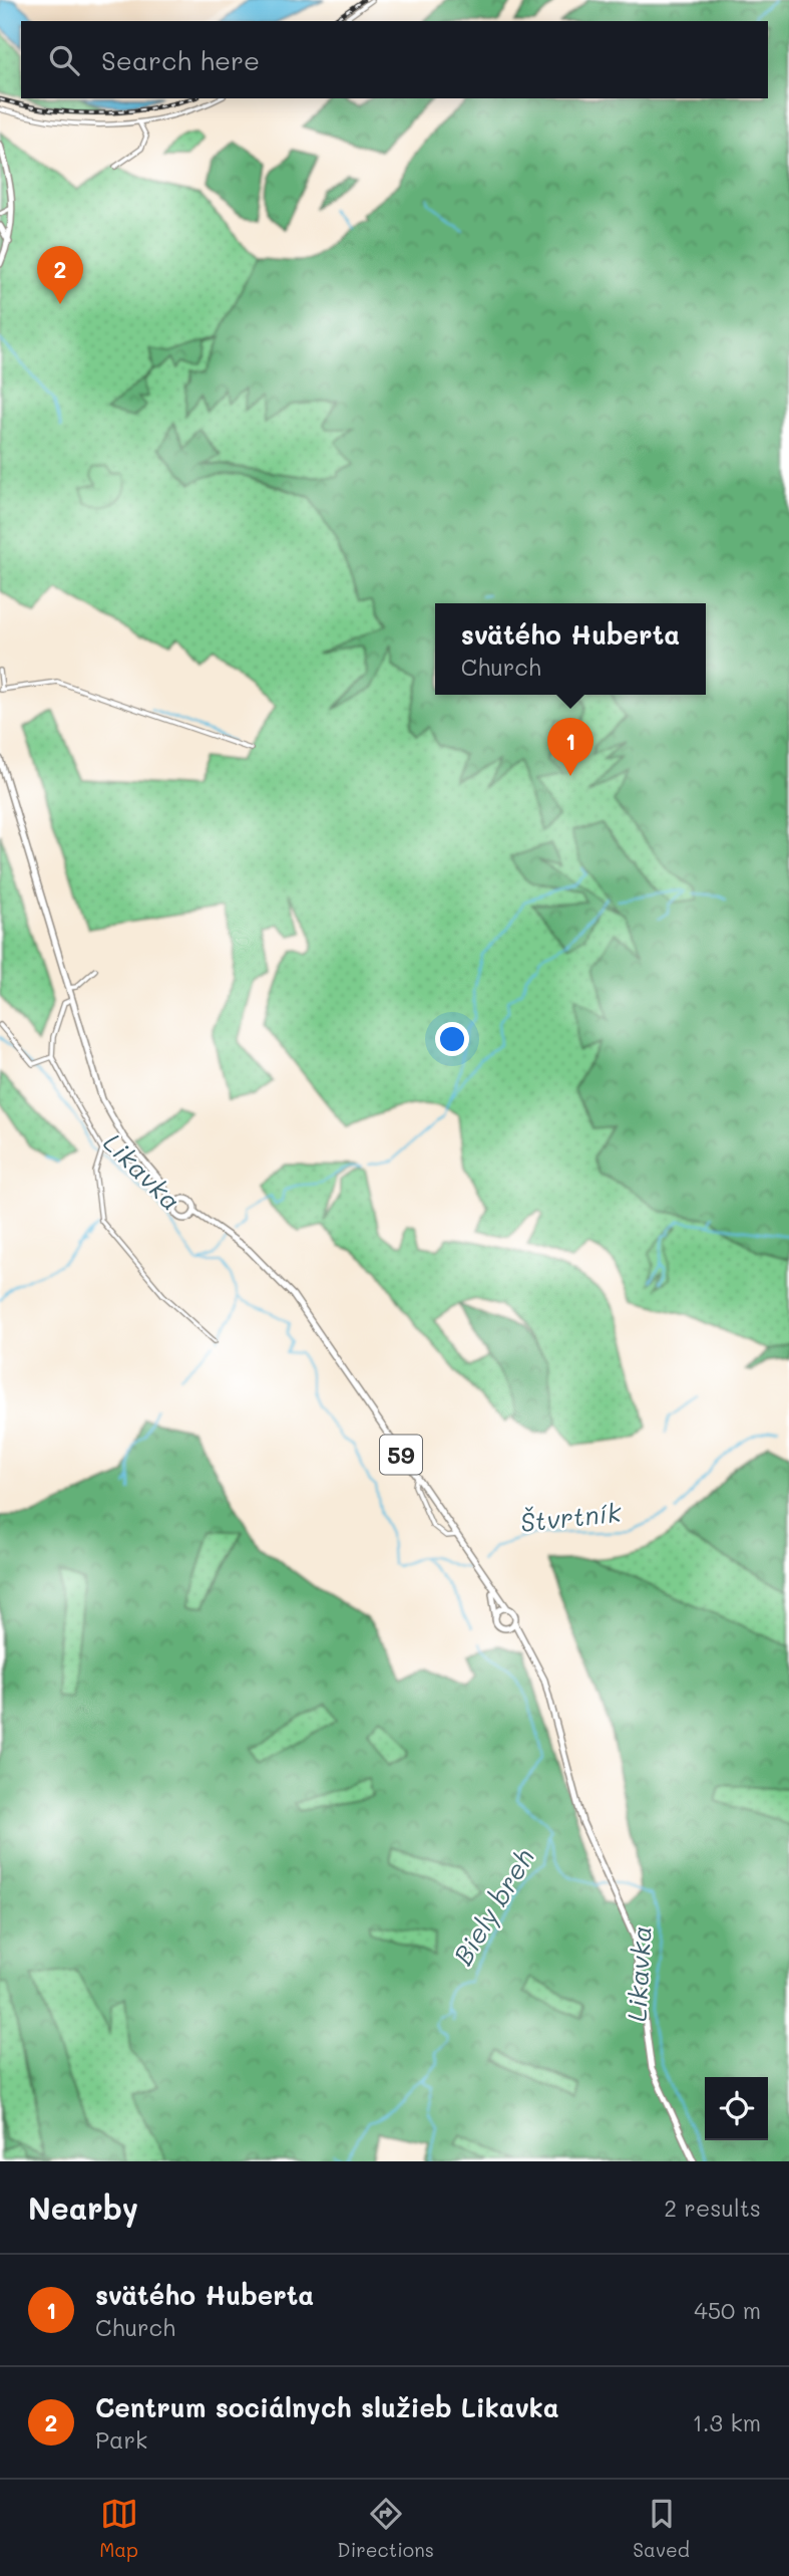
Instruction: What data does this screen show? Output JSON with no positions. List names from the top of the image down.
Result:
{
  "streets": {
    "main road": ["59"]
  },
  "water": ["Likavka", "Štvrtník", "Biely breh"],
  "page": {
    "search": "Search here",
    "pins": ["2", "1"],
    "popup": ["svätého Huberta", "Church"],
    "heading": ["Nearby", "2 results"],
    "list": [
      {
        "mark": "1",
        "name": "svätého Huberta",
        "note": "Church",
        "value": "450 m"
      },
      {
        "mark": "2",
        "name": "Centrum sociálnych služieb Likavka",
        "note": "Park",
        "value": "1.3 km"
      }
    ],
    "nav": ["Map", "Directions", "Saved"]
  }
}
